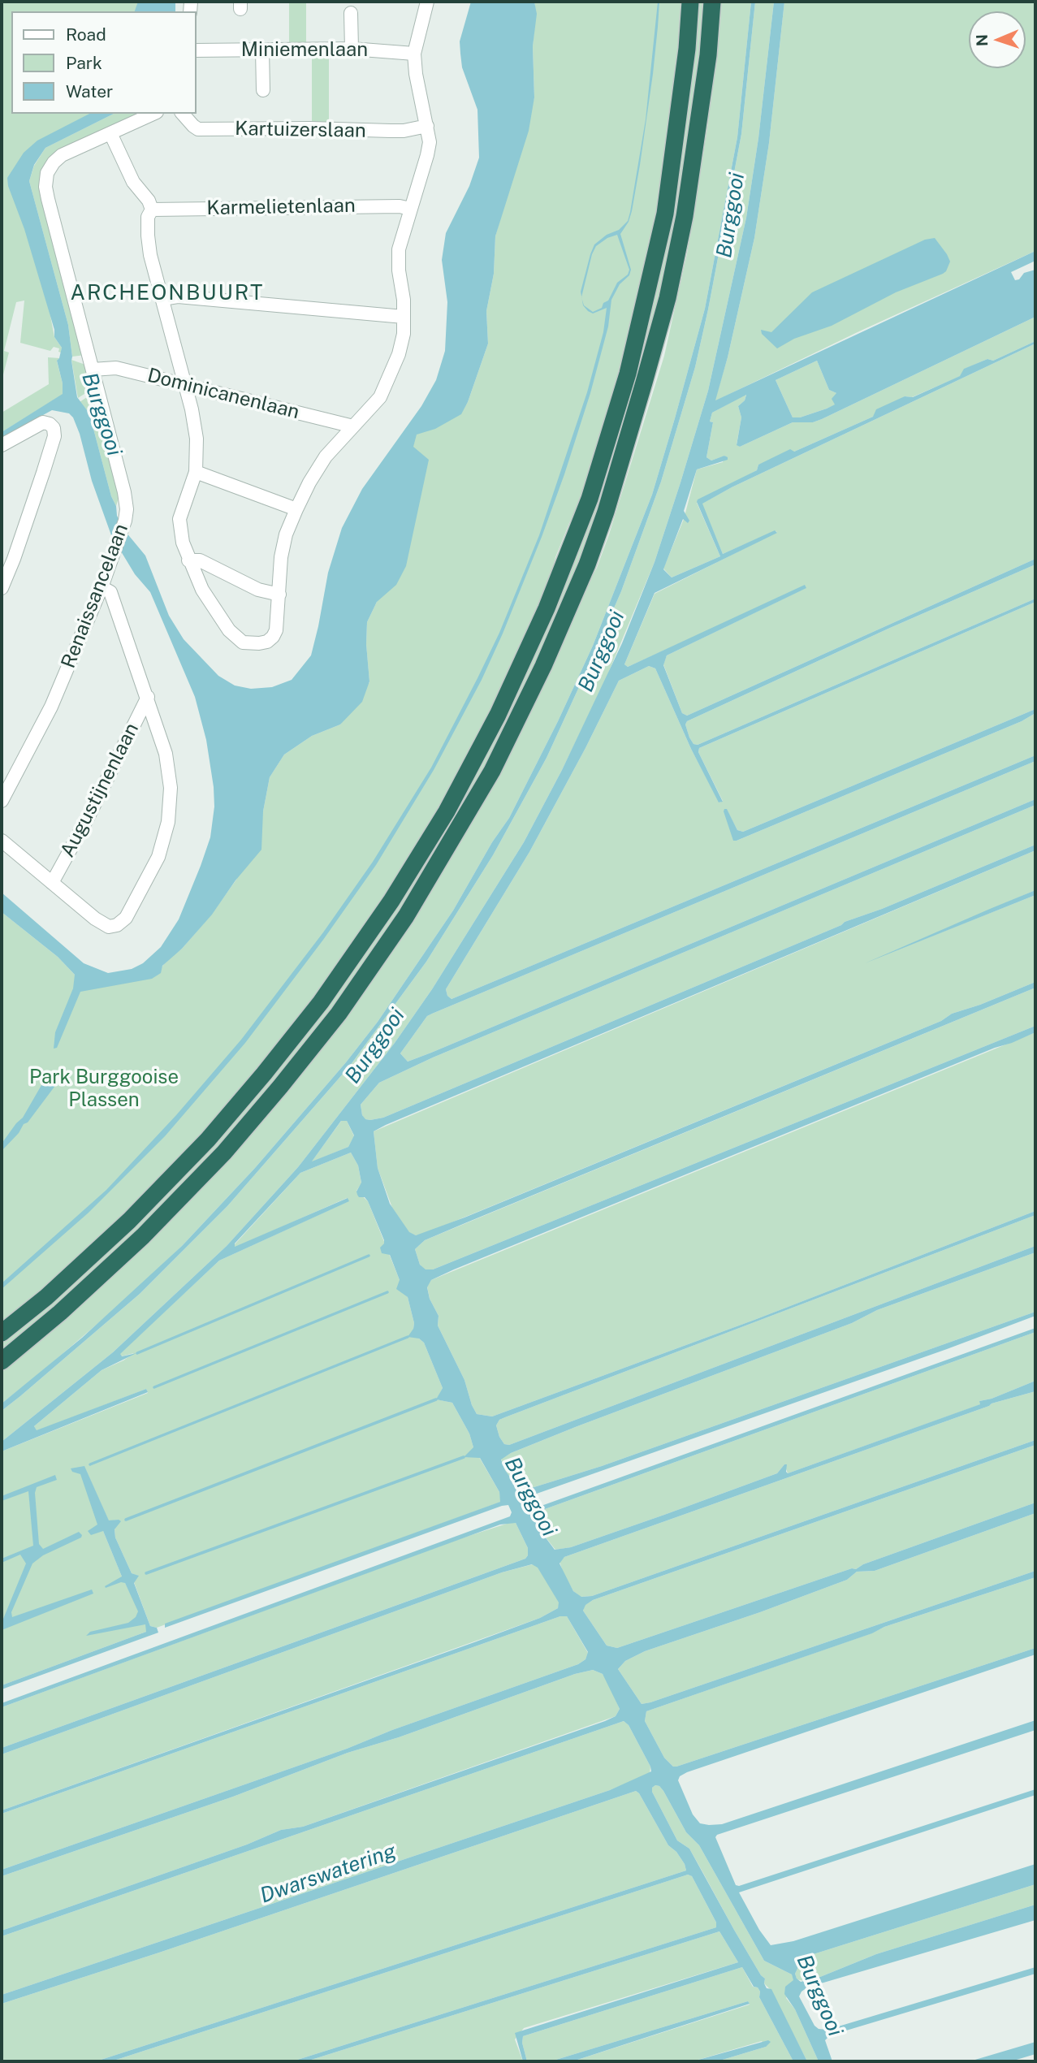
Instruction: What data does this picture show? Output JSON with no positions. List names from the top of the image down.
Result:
{
  "streets": {
    "street": [
      "Miniemenlaan",
      "Kartuizerslaan",
      "Karmelietenlaan",
      "Dominicanenlaan",
      "Renaissancelaan",
      "Augustijnenlaan"
    ]
  },
  "crossings": [
    ["Dominicanenlaan", "Renaissancelaan"],
    ["Renaissancelaan", "Augustijnenlaan"]
  ],
  "districts": ["ARCHEONBUURT"],
  "water": ["Burggooi", "Dwarswatering"],
  "parks": ["Park Burggooise Plassen"],
  "legend": ["Road", "Park", "Water"],
  "north": "left"
}
